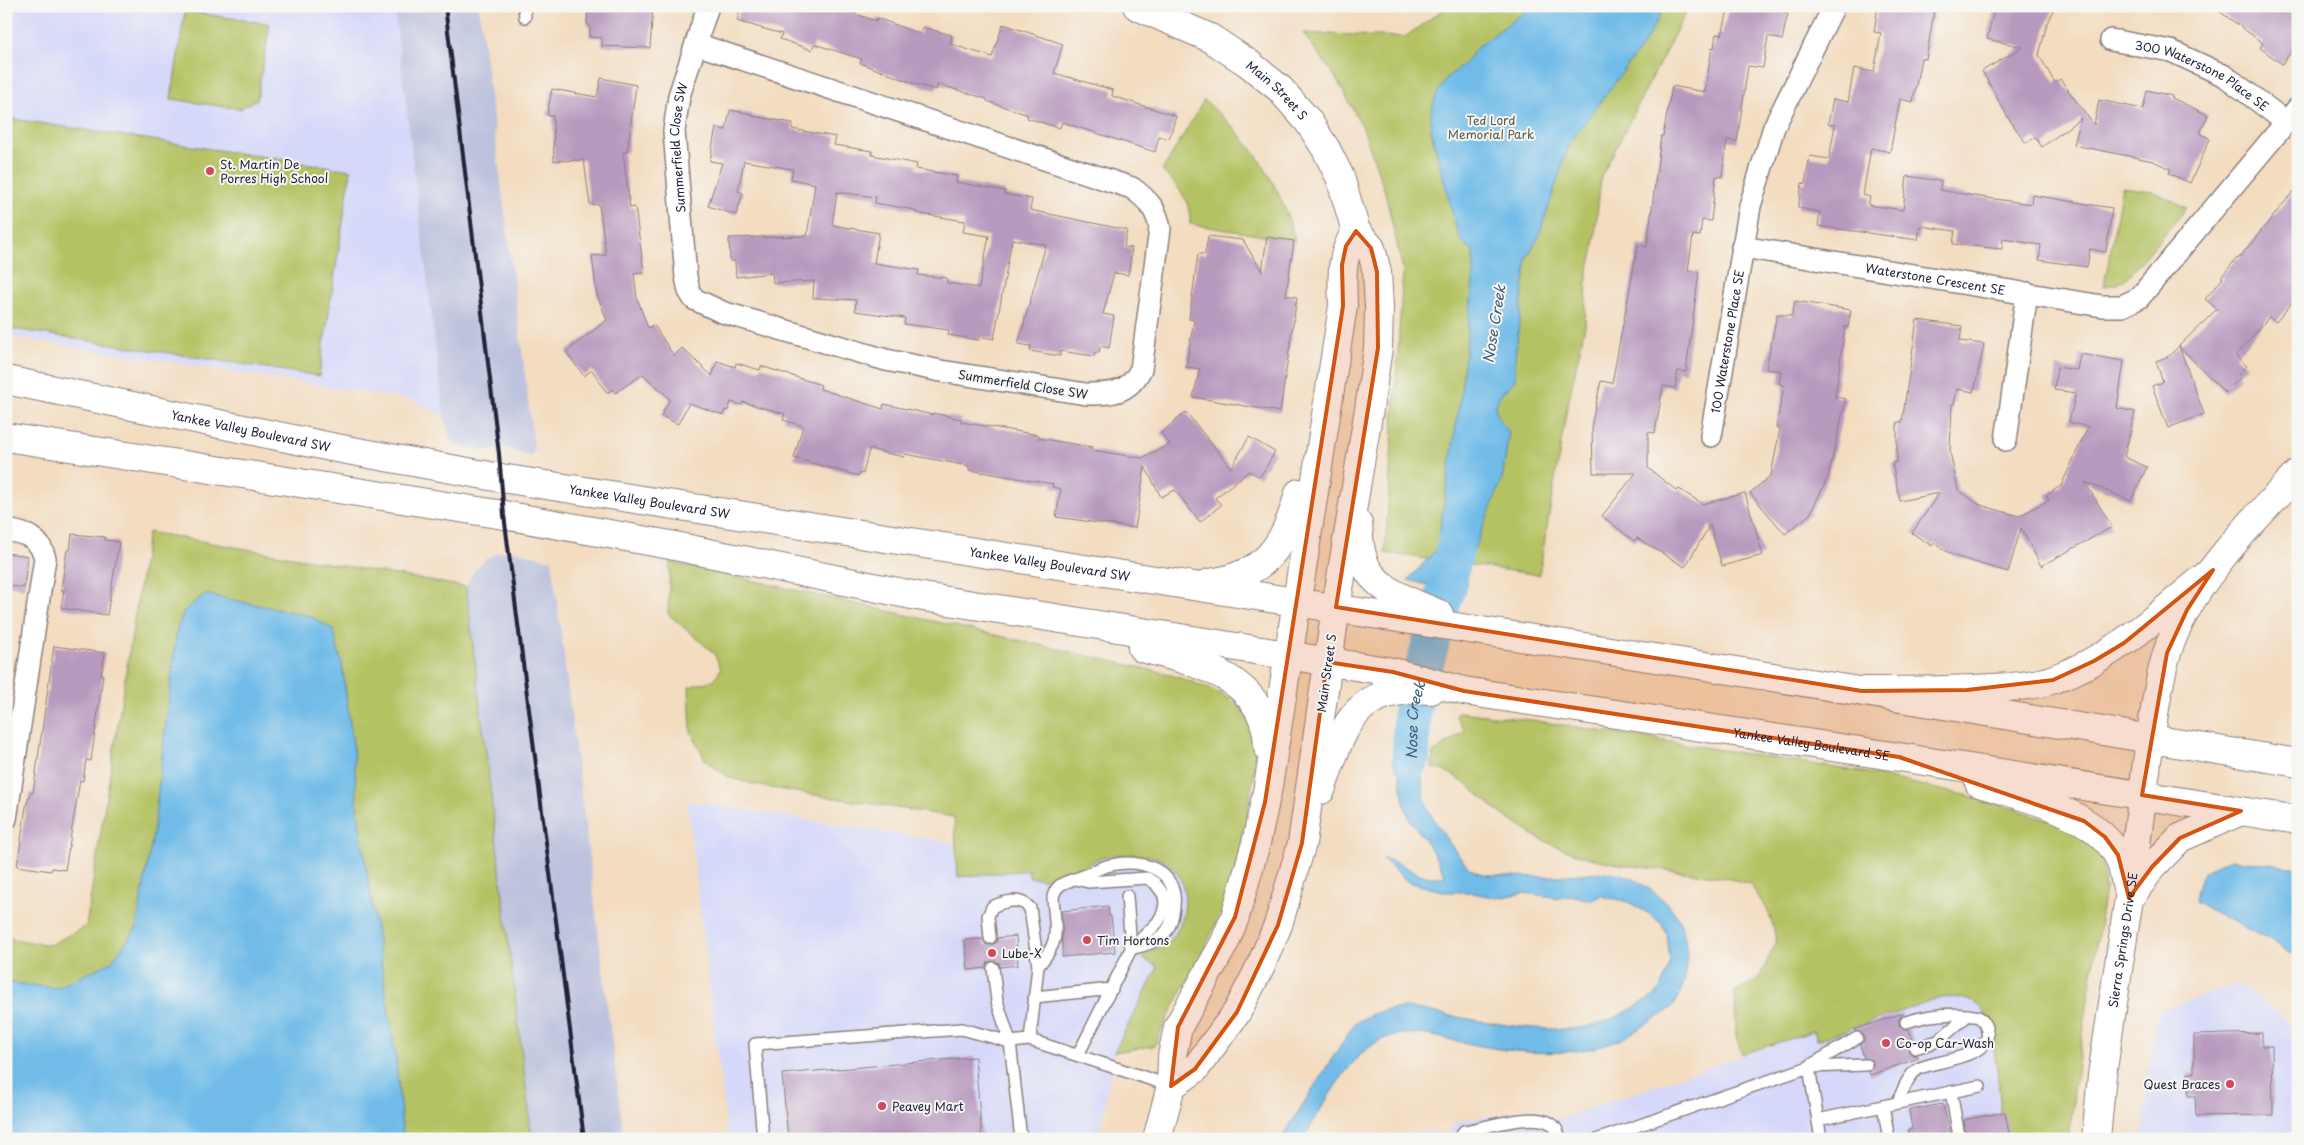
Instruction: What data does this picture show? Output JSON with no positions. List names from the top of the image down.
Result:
{
  "streets": {
    "main road": [
      "Main Street S",
      "Yankee Valley Boulevard SW",
      "Yankee Valley Boulevard SE",
      "Sierra Springs Drive SE"
    ],
    "street": [
      "300 Waterstone Place SE",
      "Summerfield Close SW",
      "Waterstone Crescent SE",
      "100 Waterstone Place SE"
    ]
  },
  "crossings": [
    ["300 Waterstone Place SE", "Waterstone Crescent SE"],
    ["Main Street S", "Yankee Valley Boulevard SW"],
    ["Main Street S", "Yankee Valley Boulevard SE"],
    ["Waterstone Crescent SE", "100 Waterstone Place SE"],
    ["Yankee Valley Boulevard SE", "Sierra Springs Drive SE"]
  ],
  "water": ["Nose Creek"],
  "parks": ["Ted Lord Memorial Park"],
  "places": [
    "St. Martin De Porres High School",
    "Tim Hortons",
    "Lube-X",
    "Co-op Car-Wash",
    "Quest Braces",
    "Peavey Mart"
  ]
}
